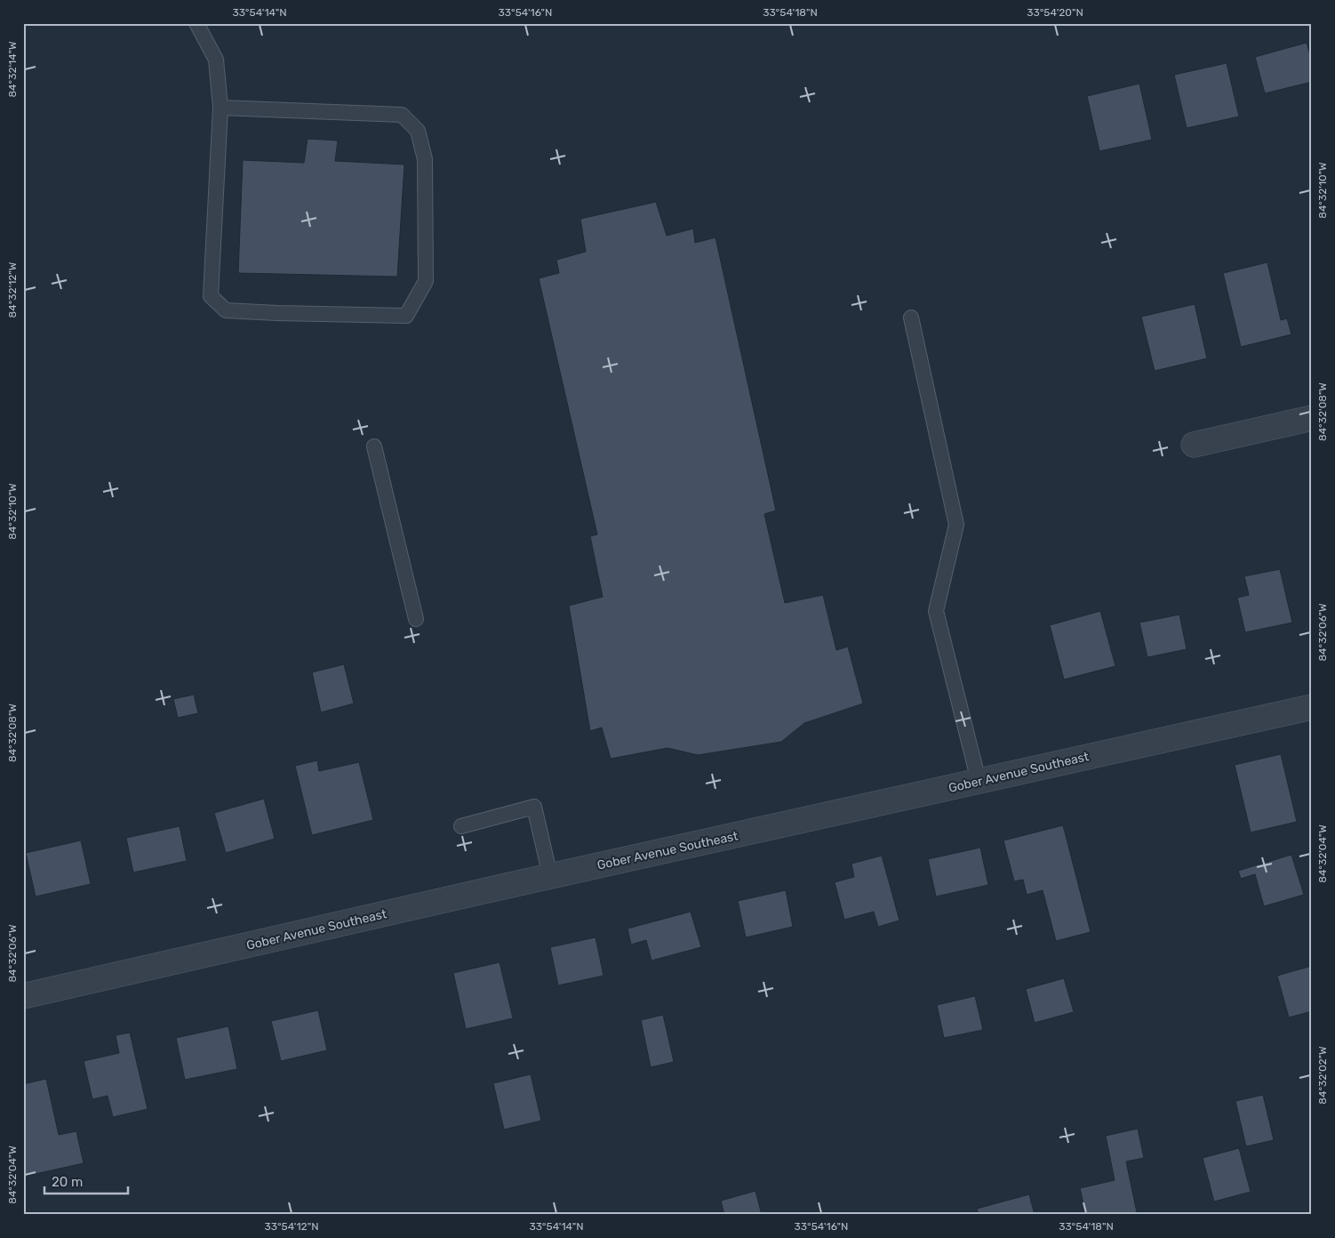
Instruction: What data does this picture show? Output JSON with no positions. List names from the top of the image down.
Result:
{
  "streets": {
    "street": ["Gober Avenue Southeast"]
  },
  "scale_bar": "20 m",
  "coordinates": [
    "33°54'14\"N",
    "33°54'16\"N",
    "33°54'18\"N",
    "33°54'20\"N",
    "84°32'14\"W",
    "84°32'10\"W",
    "84°32'12\"W",
    "84°32'08\"W",
    "84°32'06\"W",
    "84°32'04\"W",
    "84°32'02\"W",
    "33°54'12\"N"
  ]
}
